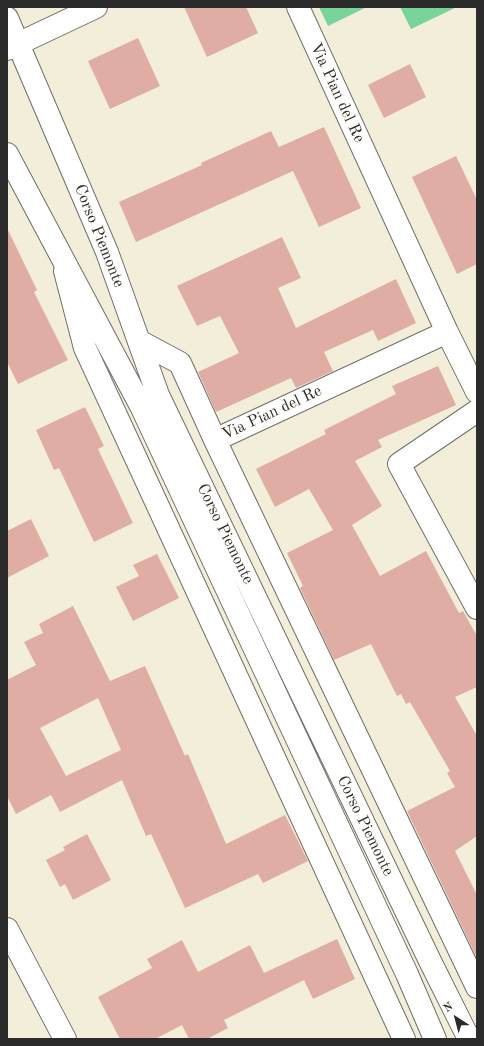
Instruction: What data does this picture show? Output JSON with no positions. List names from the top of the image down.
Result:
{
  "streets": {
    "street": ["Via Pian del Re", "Corso Piemonte"]
  },
  "crossings": [
    ["Via Pian del Re", "Corso Piemonte"]
  ],
  "north": "top left"
}
